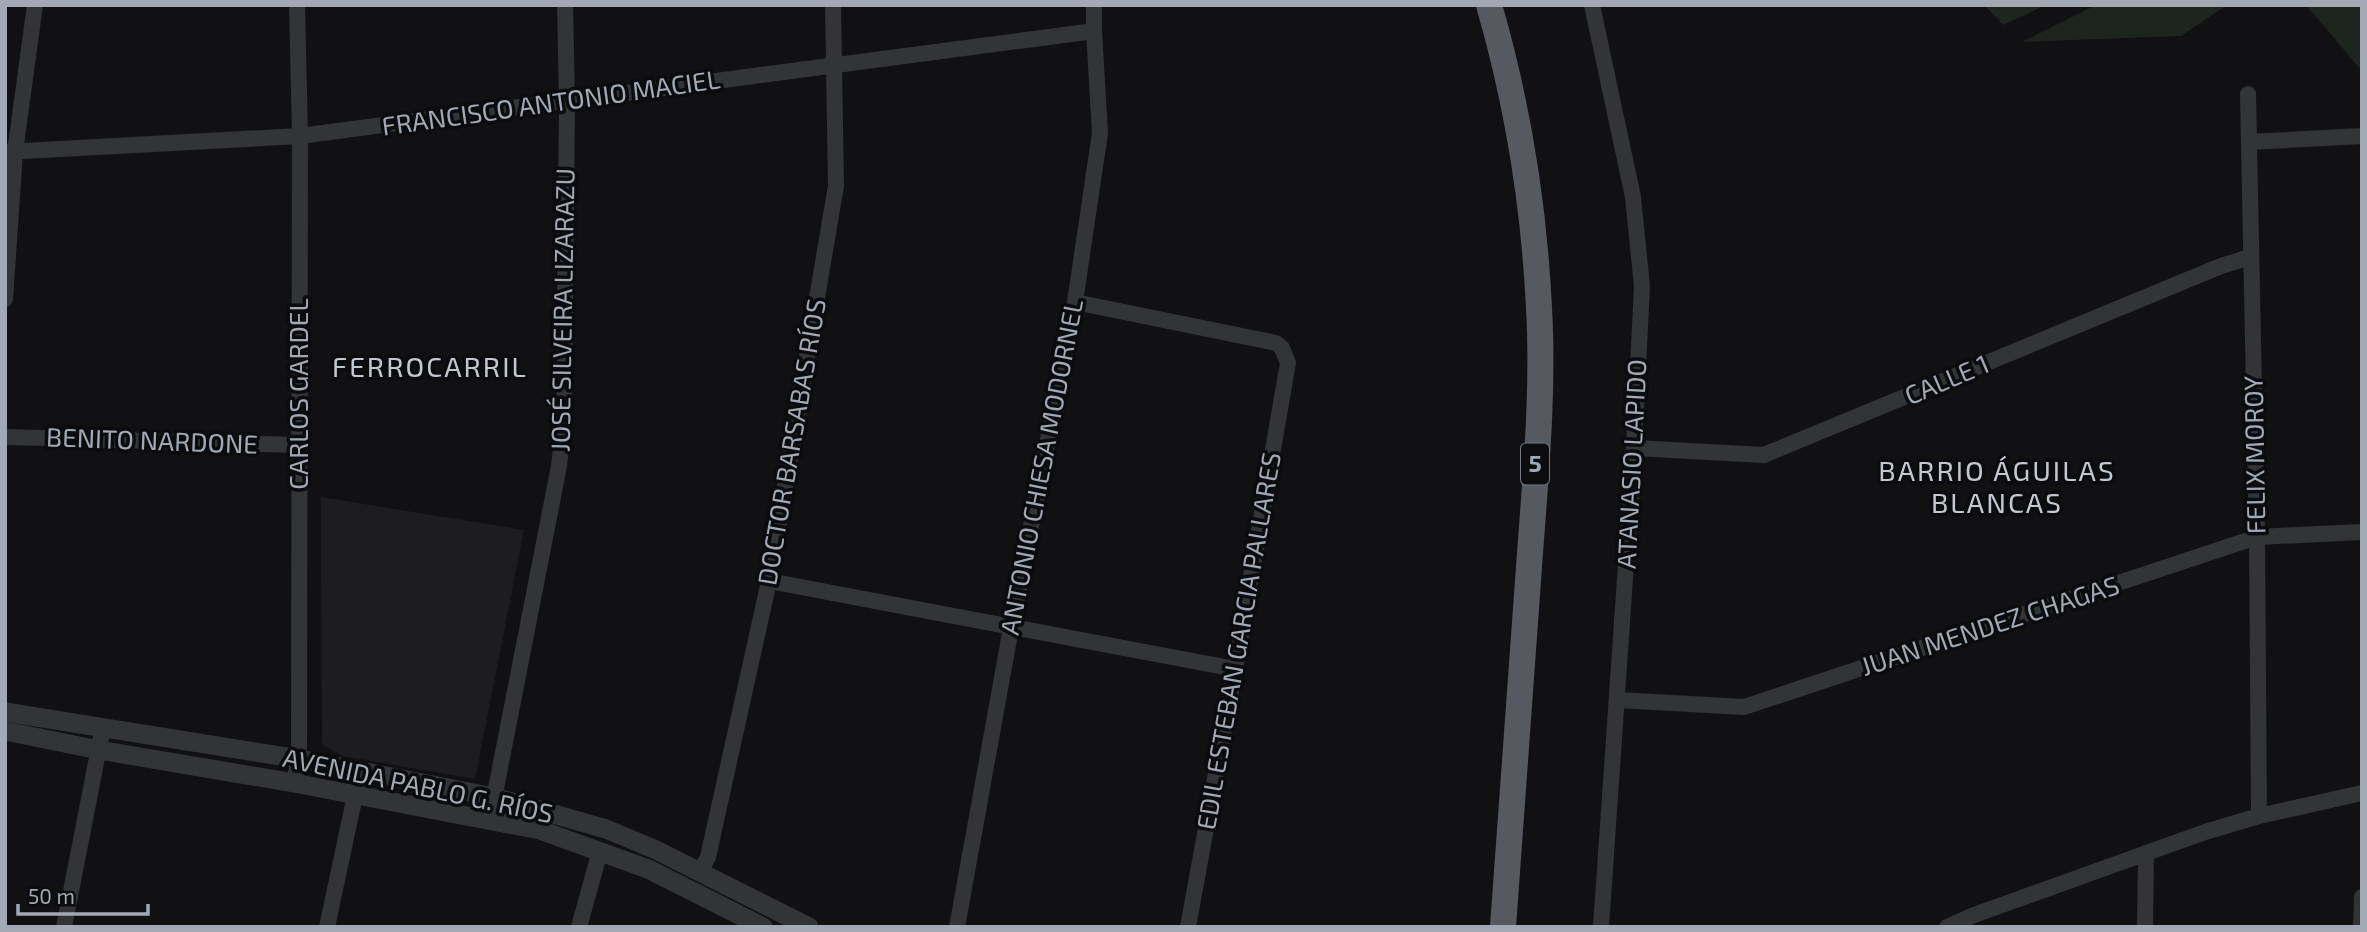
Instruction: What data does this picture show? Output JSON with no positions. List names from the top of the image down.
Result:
{
  "streets": {
    "highway": ["5"],
    "street": [
      "FRANCISCO ANTONIO MACIEL",
      "JOSÉ SILVEIRA LIZARAZU",
      "CALLE 1",
      "CARLOS GARDEL",
      "BENITO NARDONE",
      "DOCTOR BARSABAS RÍOS",
      "FELIX MOROY",
      "ATANASIO LAPIDO",
      "ANTONIO CHIESA MODORNEL",
      "JUAN MENDEZ CHAGAS",
      "EDIL ESTEBAN GARCIA PALLARES",
      "AVENIDA PABLO G. RÍOS"
    ]
  },
  "crossings": [
    ["FRANCISCO ANTONIO MACIEL", "JOSÉ SILVEIRA LIZARAZU"],
    ["FRANCISCO ANTONIO MACIEL", "CARLOS GARDEL"],
    ["FRANCISCO ANTONIO MACIEL", "DOCTOR BARSABAS RÍOS"],
    ["FRANCISCO ANTONIO MACIEL", "ANTONIO CHIESA MODORNEL"],
    ["JOSÉ SILVEIRA LIZARAZU", "AVENIDA PABLO G. RÍOS"],
    ["CALLE 1", "FELIX MOROY"],
    ["CALLE 1", "ATANASIO LAPIDO"],
    ["CARLOS GARDEL", "BENITO NARDONE"],
    ["CARLOS GARDEL", "AVENIDA PABLO G. RÍOS"],
    ["DOCTOR BARSABAS RÍOS", "AVENIDA PABLO G. RÍOS"],
    ["FELIX MOROY", "JUAN MENDEZ CHAGAS"],
    ["ATANASIO LAPIDO", "JUAN MENDEZ CHAGAS"],
    ["ANTONIO CHIESA MODORNEL", "EDIL ESTEBAN GARCIA PALLARES"]
  ],
  "districts": ["FERROCARRIL", "BARRIO ÁGUILAS BLANCAS"],
  "scale_bar": "50 m"
}
